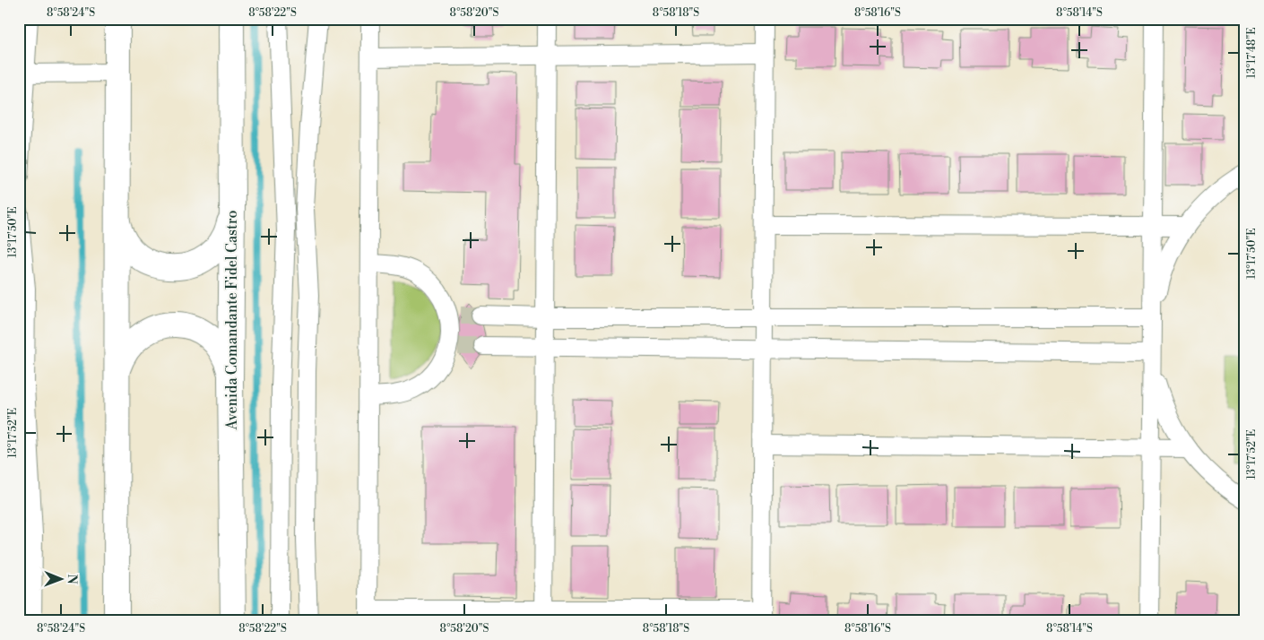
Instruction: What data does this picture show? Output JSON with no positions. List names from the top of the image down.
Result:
{
  "streets": {
    "highway": ["Avenida Comandante Fidel Castro"]
  },
  "north": "right",
  "coordinates": [
    "8°58'24\"S",
    "8°58'22\"S",
    "8°58'20\"S",
    "8°58'18\"S",
    "8°58'16\"S",
    "8°58'14\"S",
    "13°17'48\"E",
    "13°17'50\"E",
    "13°17'52\"E"
  ]
}
